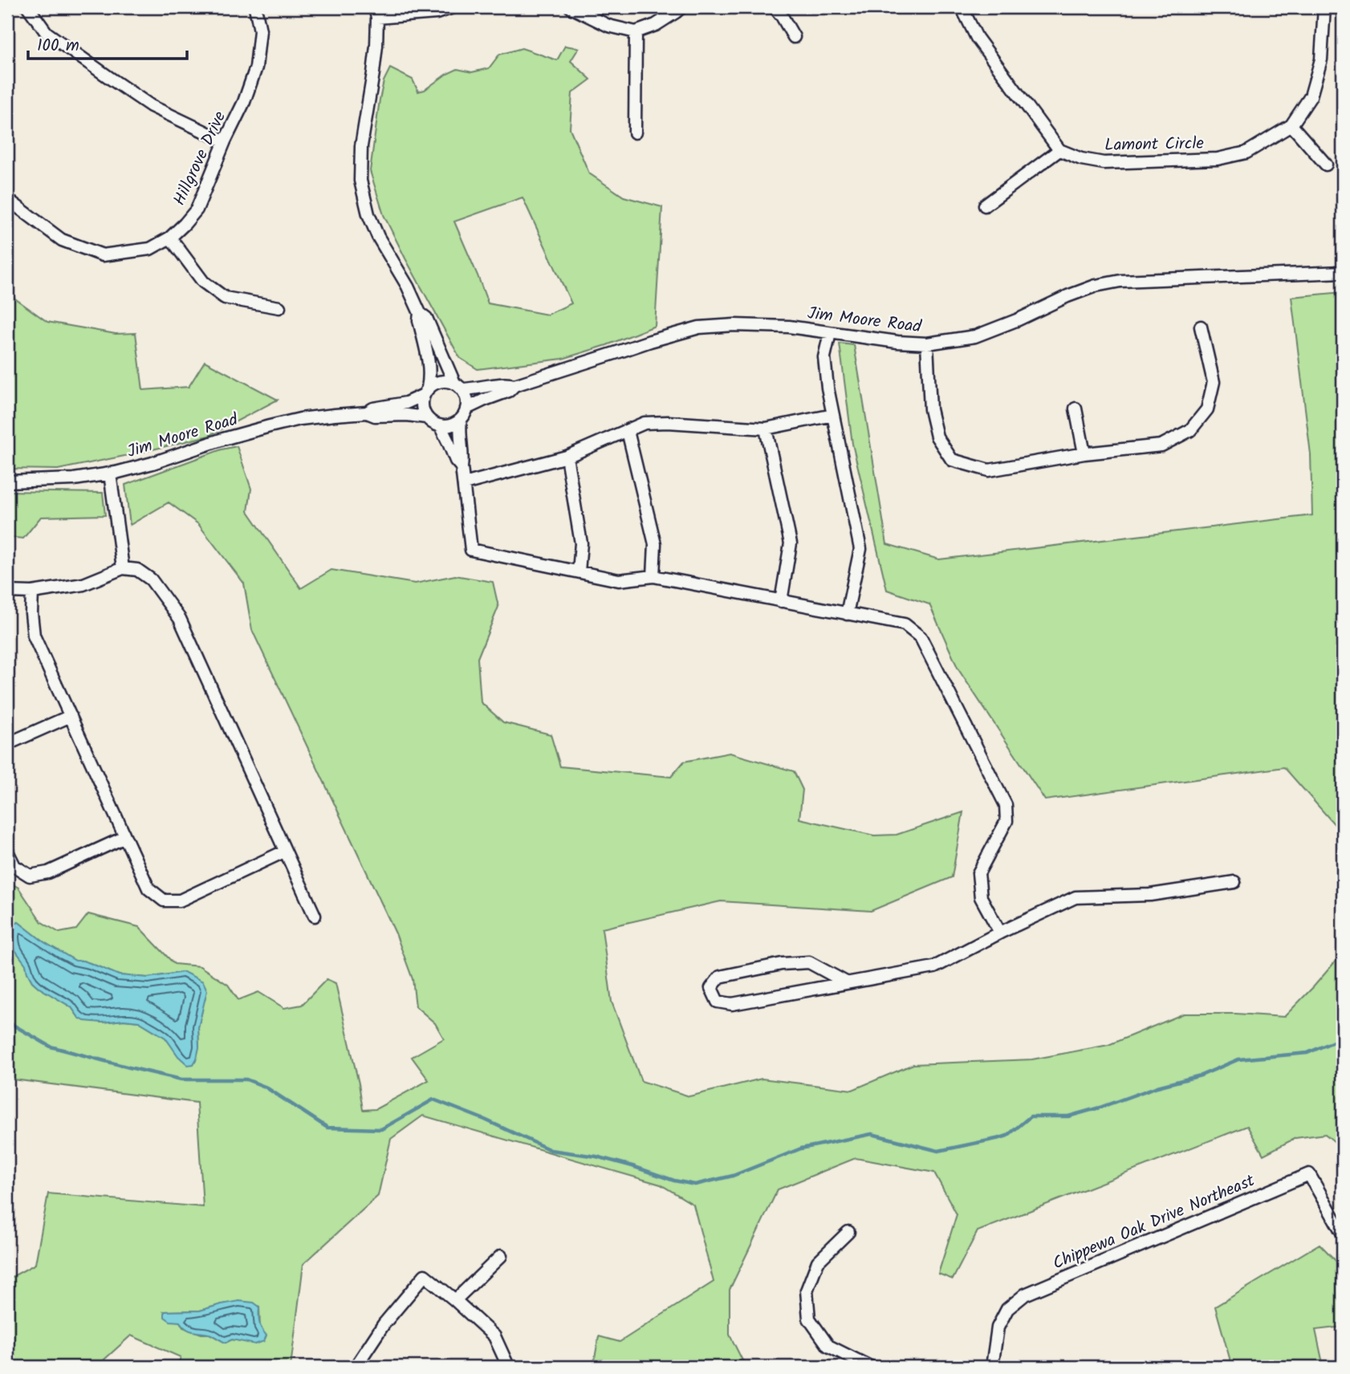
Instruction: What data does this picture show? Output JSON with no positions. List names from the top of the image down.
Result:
{
  "streets": {
    "street": [
      "Lamont Circle",
      "Hillgrove Drive",
      "Jim Moore Road",
      "Chippewa Oak Drive Northeast"
    ]
  },
  "scale_bar": "100 m"
}
